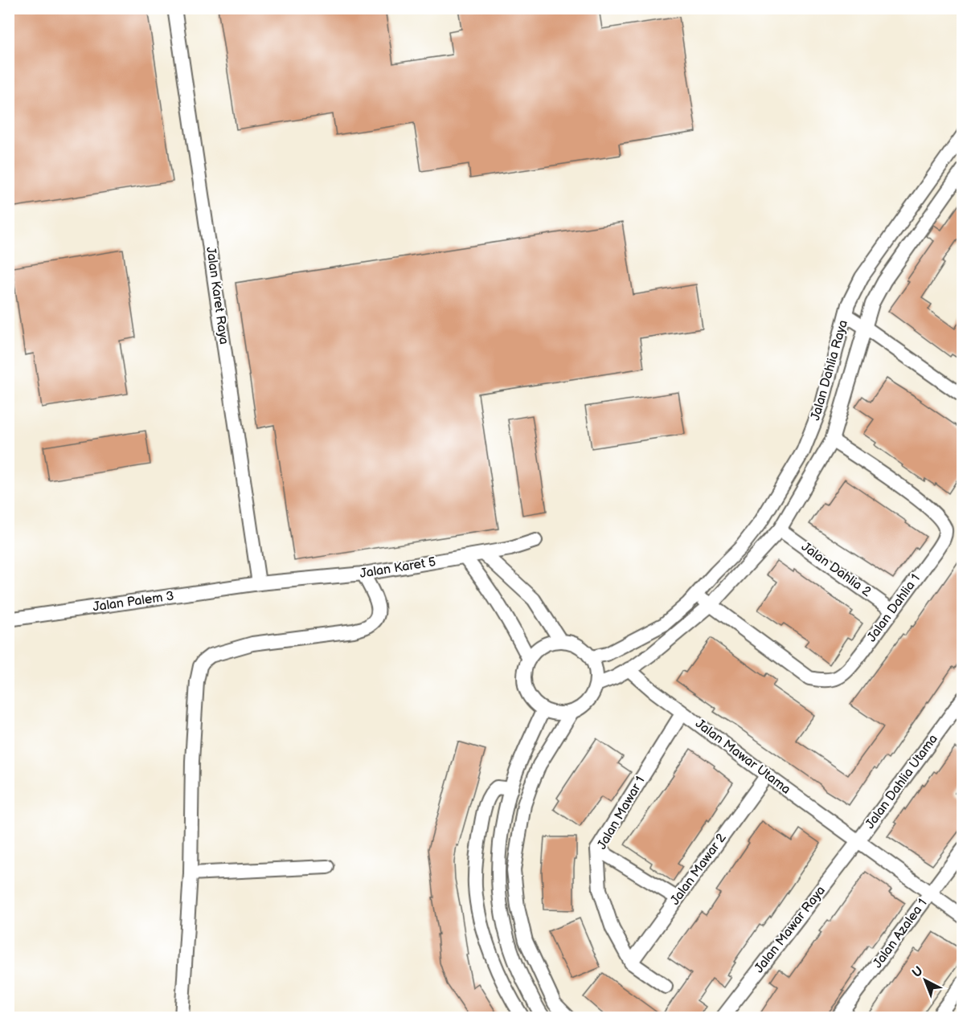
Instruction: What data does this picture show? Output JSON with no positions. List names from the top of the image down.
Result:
{
  "streets": {
    "street": [
      "Jalan Karet Raya",
      "Jalan Dahlia Raya",
      "Jalan Karet 5",
      "Jalan Dahlia 2",
      "Jalan Palem 3",
      "Jalan Dahlia 1",
      "Jalan Mawar Utama",
      "Jalan Dahlia Utama",
      "Jalan Mawar 1",
      "Jalan Mawar 2",
      "Jalan Mawar Raya",
      "Jalan Azalea 1"
    ]
  },
  "crossings": [
    ["Jalan Karet Raya", "Jalan Karet 5"],
    ["Jalan Karet Raya", "Jalan Palem 3"],
    ["Jalan Dahlia Raya", "Jalan Dahlia 2"],
    ["Jalan Dahlia Raya", "Jalan Dahlia 1"],
    ["Jalan Dahlia Raya", "Jalan Mawar Utama"],
    ["Jalan Karet 5", "Jalan Palem 3"],
    ["Jalan Dahlia 2", "Jalan Dahlia 1"],
    ["Jalan Mawar Utama", "Jalan Dahlia Utama"],
    ["Jalan Mawar Utama", "Jalan Mawar 1"],
    ["Jalan Mawar Utama", "Jalan Mawar 2"],
    ["Jalan Mawar Utama", "Jalan Mawar Raya"],
    ["Jalan Mawar Utama", "Jalan Azalea 1"],
    ["Jalan Dahlia Utama", "Jalan Mawar Raya"],
    ["Jalan Mawar 1", "Jalan Mawar 2"]
  ],
  "north": "top left"
}
